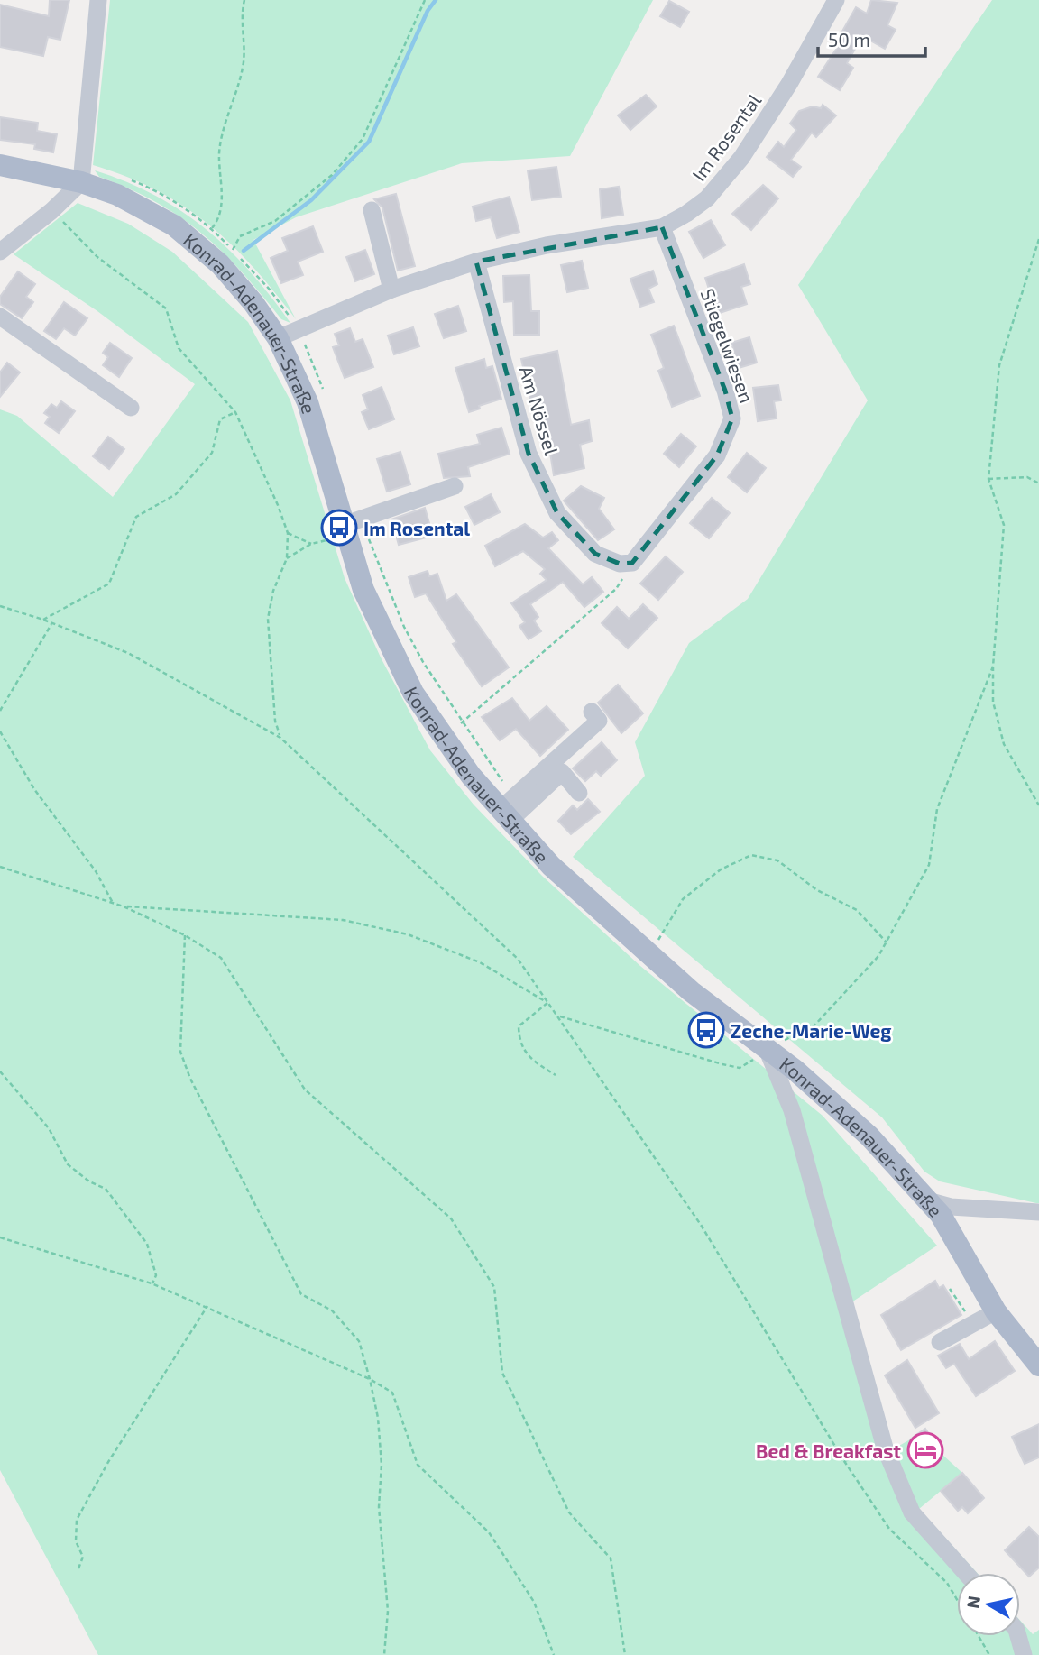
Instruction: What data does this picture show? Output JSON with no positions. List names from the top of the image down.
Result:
{
  "streets": {
    "main road": ["Konrad-Adenauer-Straße"],
    "street": ["Im Rosental", "Stiegelwiesen", "Am Nössel"]
  },
  "crossings": [
    ["Im Rosental", "Konrad-Adenauer-Straße"],
    ["Im Rosental", "Stiegelwiesen"],
    ["Im Rosental", "Am Nössel"],
    ["Stiegelwiesen", "Am Nössel"]
  ],
  "places": {
    "bus stop": ["Im Rosental", "Zeche-Marie-Weg"],
    "hotel": ["Bed & Breakfast"]
  },
  "scale_bar": "50 m",
  "north": "left"
}
